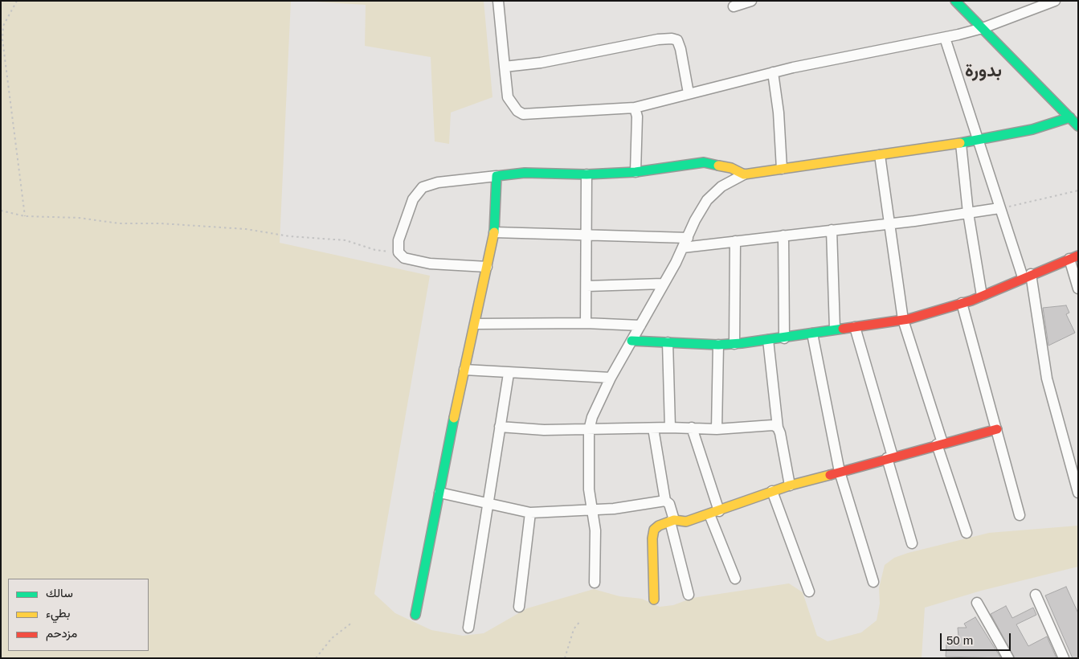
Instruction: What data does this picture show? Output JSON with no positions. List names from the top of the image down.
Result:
{
  "districts": ["بدورة"],
  "legend": ["سالك", "بطيء", "مزدحم"],
  "scale_bar": "50 m"
}
